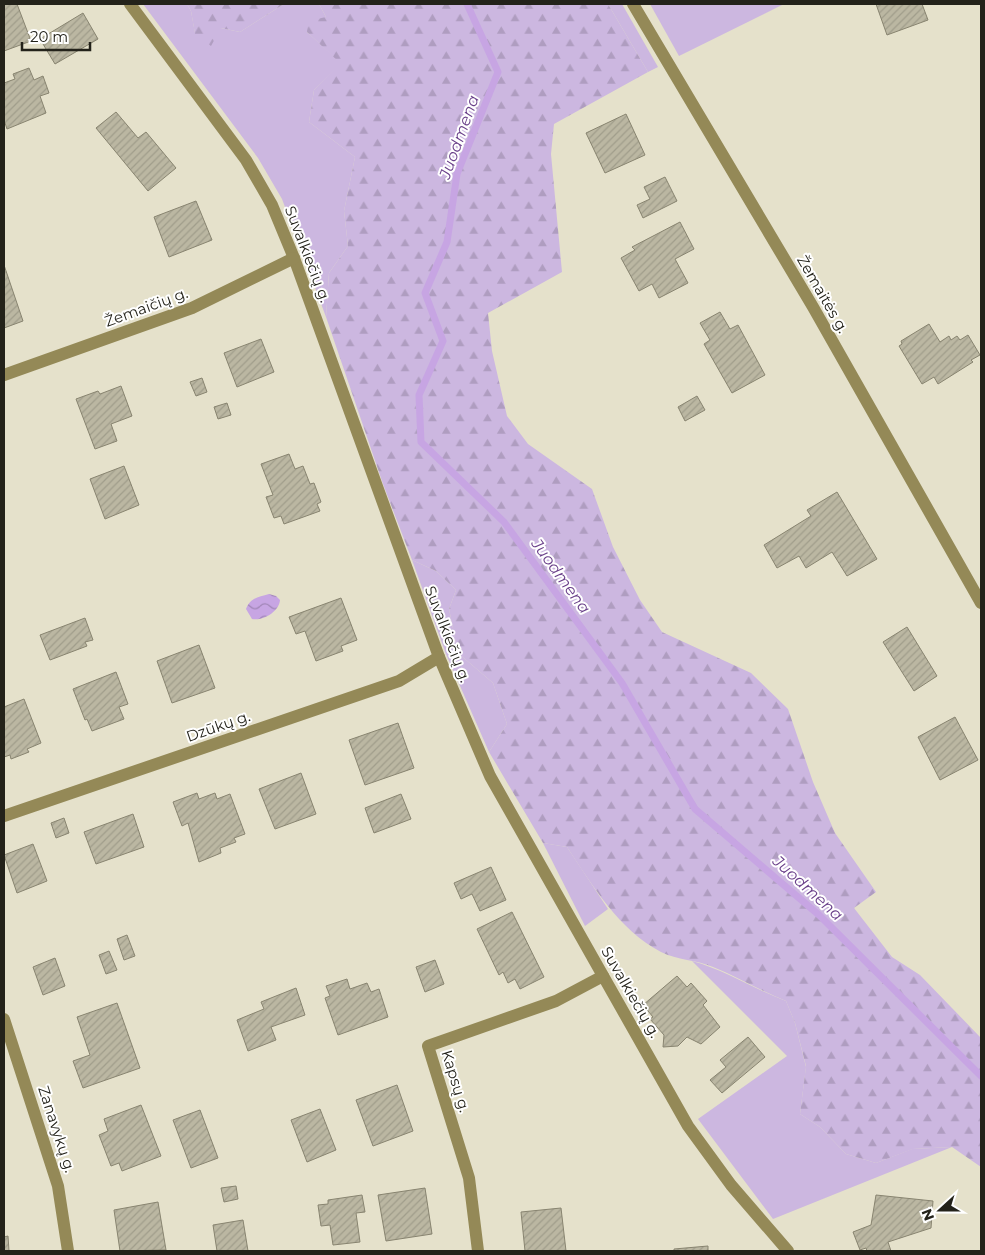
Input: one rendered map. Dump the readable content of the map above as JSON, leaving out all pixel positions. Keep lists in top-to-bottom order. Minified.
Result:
{"streets":{"street":["Suvalkiečių g.","Žemaitės g.","Žemaičių g.","Dzūkų g.","Kapsų g.","Zanavykų g."]},"crossings":[["Suvalkiečių g.","Žemaičių g."],["Suvalkiečių g.","Dzūkų g."],["Suvalkiečių g.","Kapsų g."]],"water":["Juodmena"],"scale_bar":"20 m","north":"left"}
